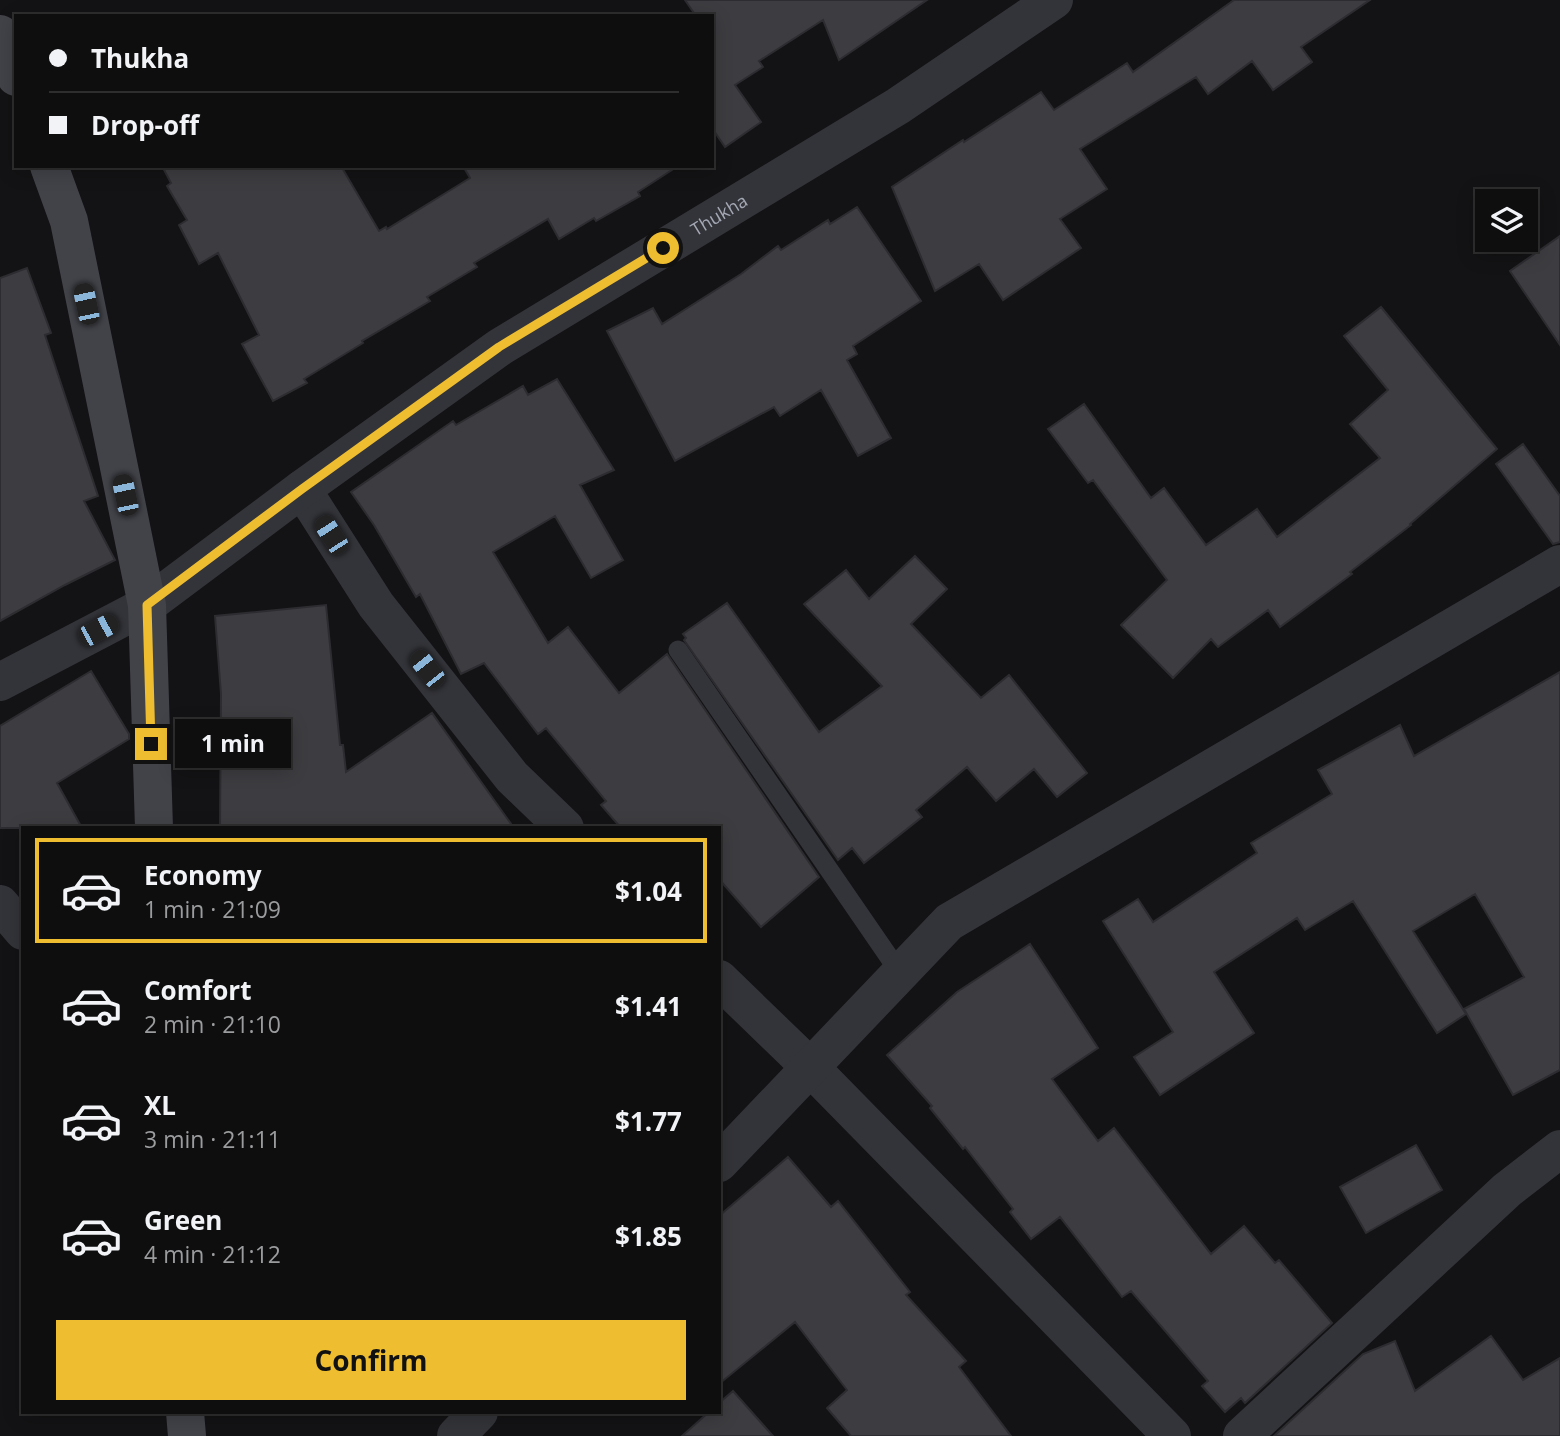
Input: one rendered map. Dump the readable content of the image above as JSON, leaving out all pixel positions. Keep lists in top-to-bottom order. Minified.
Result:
{"streets":{"street":["Thukha"]},"page":{"banner":["Thukha","Drop-off"],"bubble":"1 min","list":[{"name":"Economy","note":"1 min · 21:09","value":"$1.04"},{"name":"Comfort","note":"2 min · 21:10","value":"$1.41"},{"name":"XL","note":"3 min · 21:11","value":"$1.77"},{"name":"Green","note":"4 min · 21:12","value":"$1.85"}],"buttons":"Confirm"}}
